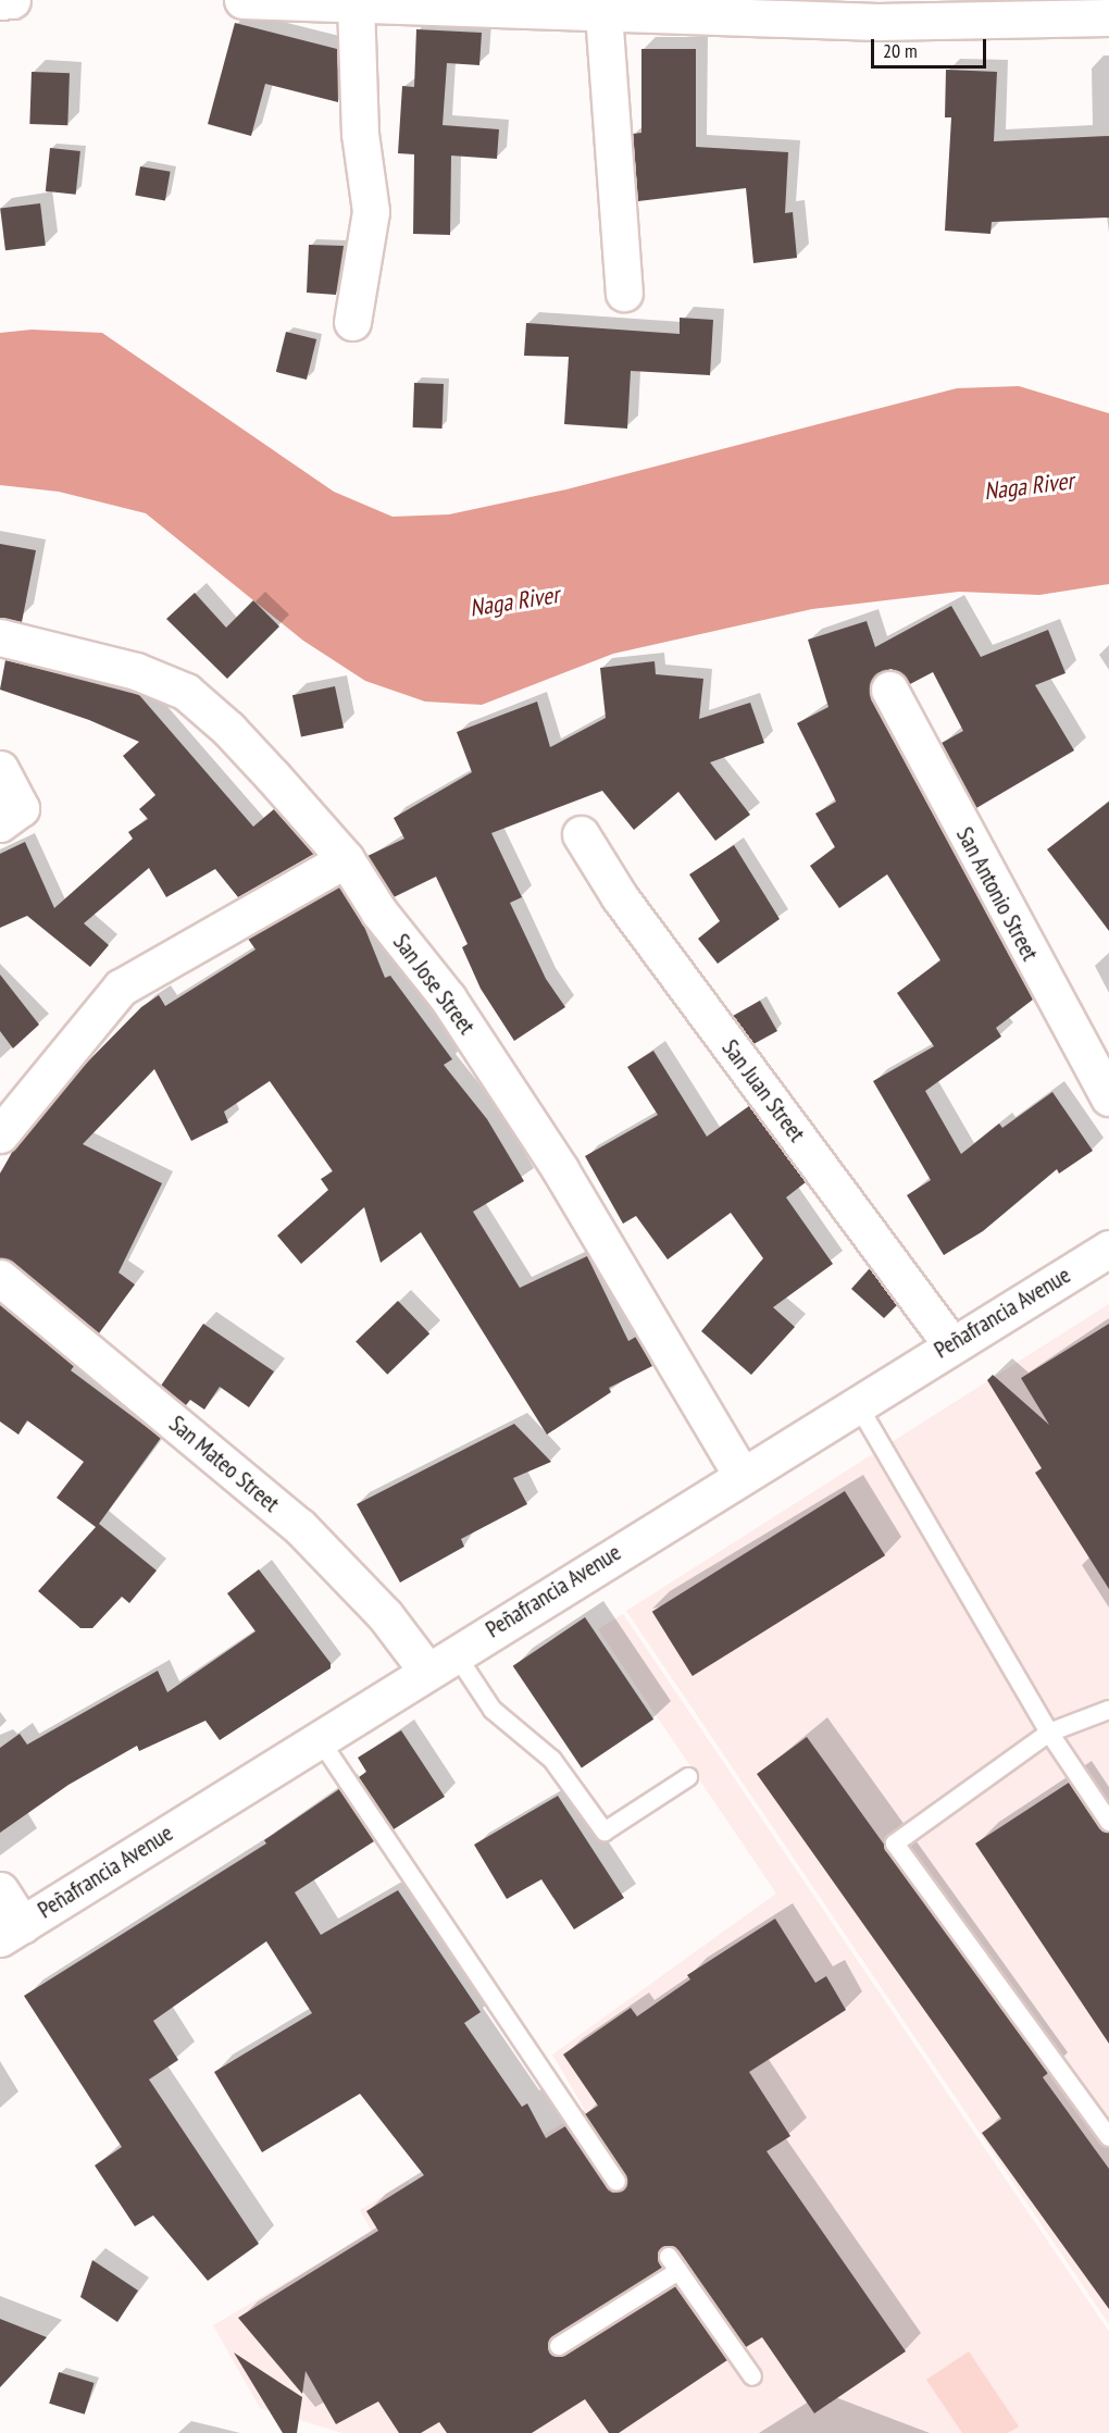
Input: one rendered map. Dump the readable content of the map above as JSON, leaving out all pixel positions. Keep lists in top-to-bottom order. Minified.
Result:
{"streets":{"street":["San Antonio Street","San Jose Street","San Juan Street","Peñafrancia Avenue","San Mateo Street"]},"crossings":[["San Jose Street","Peñafrancia Avenue"],["San Juan Street","Peñafrancia Avenue"],["Peñafrancia Avenue","San Mateo Street"]],"water":["Naga River"],"scale_bar":"20 m"}
